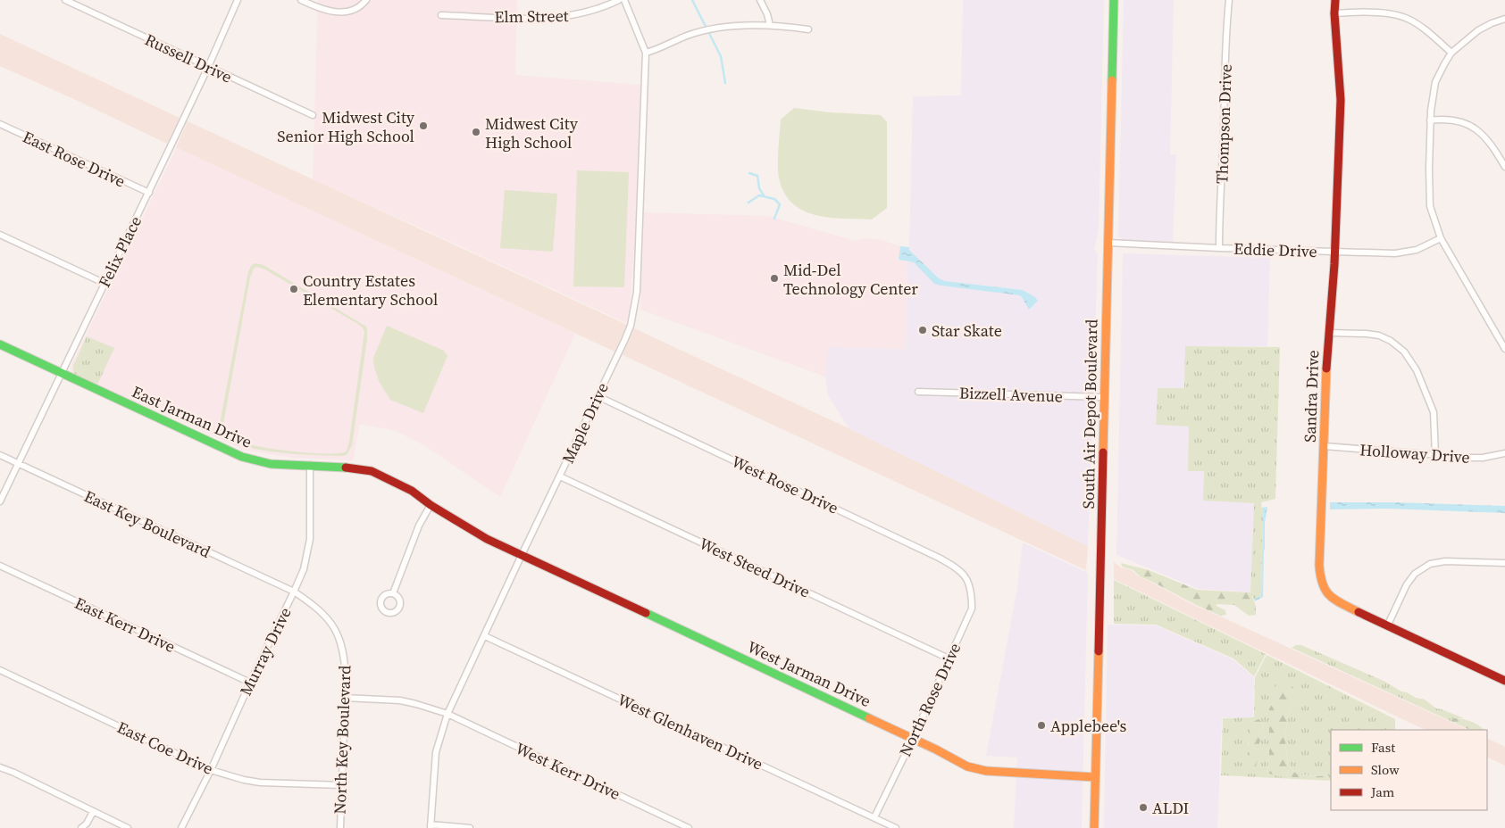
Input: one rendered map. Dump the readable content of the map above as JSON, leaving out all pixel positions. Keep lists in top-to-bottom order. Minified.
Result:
{"streets":{"street":["Elm Street","Russell Drive","Thompson Drive","East Rose Drive","Eddie Drive","Felix Place","Bizzell Avenue","Sandra Drive","South Air Depot Boulevard","East Jarman Drive","Maple Drive","Holloway Drive","West Rose Drive","East Key Boulevard","West Steed Drive","East Kerr Drive","Murray Drive","West Jarman Drive","North Rose Drive","West Glenhaven Drive","North Key Boulevard","East Coe Drive","West Kerr Drive"]},"crossings":[["Russell Drive","Felix Place"],["Thompson Drive","Eddie Drive"],["East Rose Drive","Felix Place"],["Eddie Drive","Sandra Drive"],["Eddie Drive","South Air Depot Boulevard"],["Felix Place","East Jarman Drive"],["Felix Place","East Key Boulevard"],["Bizzell Avenue","South Air Depot Boulevard"],["Sandra Drive","Holloway Drive"],["South Air Depot Boulevard","West Jarman Drive"],["East Jarman Drive","Maple Drive"],["East Jarman Drive","Murray Drive"],["East Jarman Drive","West Jarman Drive"],["Maple Drive","West Rose Drive"],["Maple Drive","West Steed Drive"],["Maple Drive","West Jarman Drive"],["Maple Drive","West Glenhaven Drive"],["Maple Drive","West Kerr Drive"],["West Rose Drive","North Rose Drive"],["East Key Boulevard","Murray Drive"],["East Key Boulevard","North Key Boulevard"],["West Steed Drive","North Rose Drive"],["East Kerr Drive","Murray Drive"],["Murray Drive","North Key Boulevard"],["Murray Drive","East Coe Drive"],["West Jarman Drive","North Rose Drive"],["North Rose Drive","West Glenhaven Drive"],["North Key Boulevard","East Coe Drive"]],"places":["Midwest City Senior High School","Midwest City High School","Mid-Del Technology Center","Country Estates Elementary School","Star Skate","Applebee's","ALDI"],"legend":["Fast","Slow","Jam"]}
